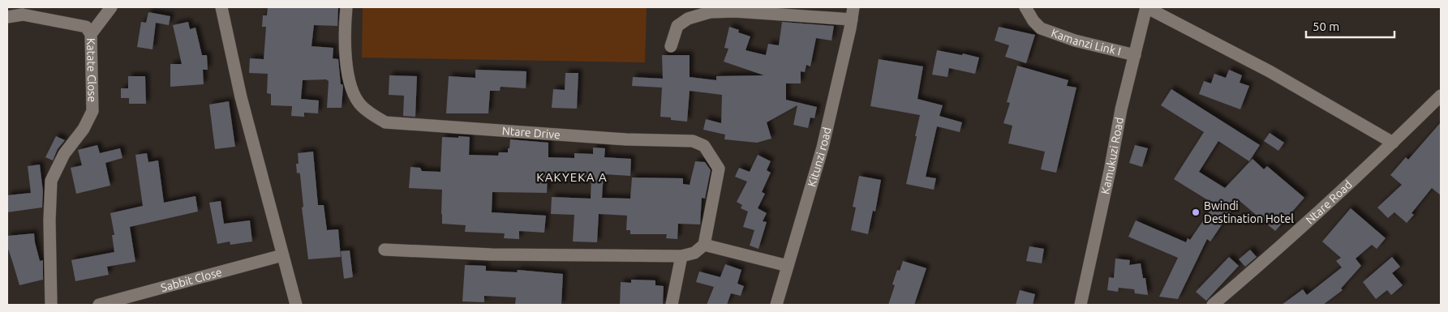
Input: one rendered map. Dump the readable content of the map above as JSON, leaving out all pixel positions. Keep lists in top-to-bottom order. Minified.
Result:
{"streets":{"street":["Kamanzi Link I","Katate Close","Ntare Drive","Kamukuzi Road","Kitunzi road","Ntare Road","Sabbit Close"]},"crossings":[["Kamanzi Link I","Kamukuzi Road"]],"districts":["KAKYEKA A"],"places":["Bwindi Destination Hotel"],"scale_bar":"50 m"}
